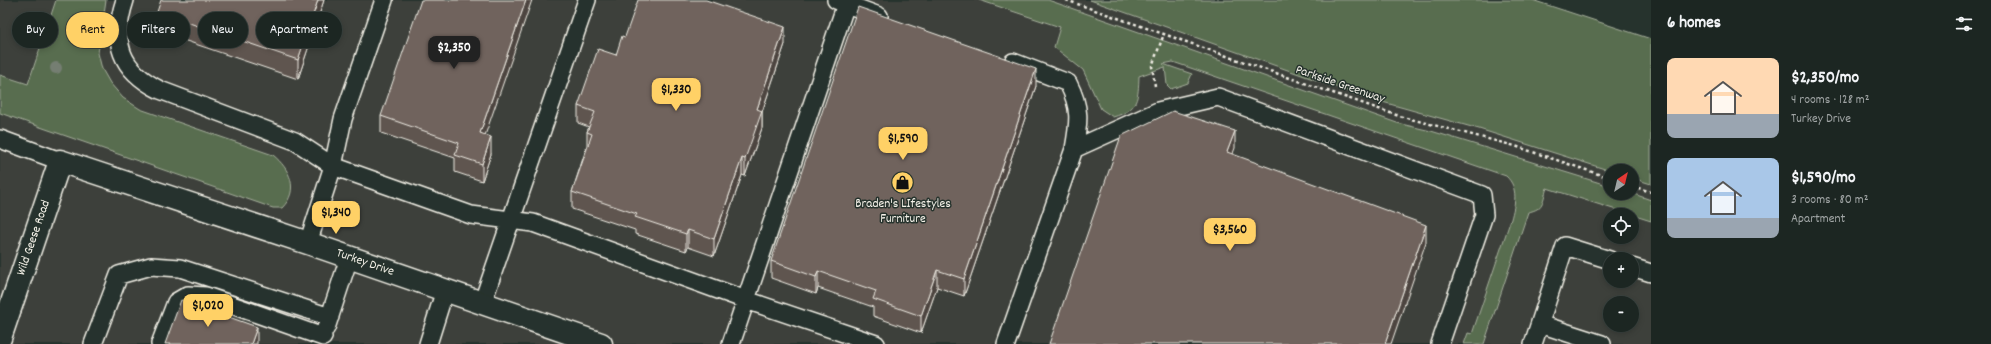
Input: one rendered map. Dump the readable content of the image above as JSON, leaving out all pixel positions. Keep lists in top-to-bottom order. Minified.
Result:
{"streets":{"street":["Wild Geese Road","Turkey Drive"],"path":["Parkside Greenway"]},"crossings":[["Wild Geese Road","Turkey Drive"]],"places":{"shop":["Braden's LIfestyles Furniture"]},"north":"top right","page":{"heading":"6 homes","chip":["Buy","Rent","Filters","New","Apartment"],"price":["$2,350","$1,330","$1,590","$1,340","$3,560","$1,020"],"list":[{"name":"$2,350/mo","note":"4 rooms · 128 m² · Turkey Drive"},{"name":"$1,590/mo","note":"3 rooms · 80 m² · Apartment"}],"map_buttons":["+","−"]}}
